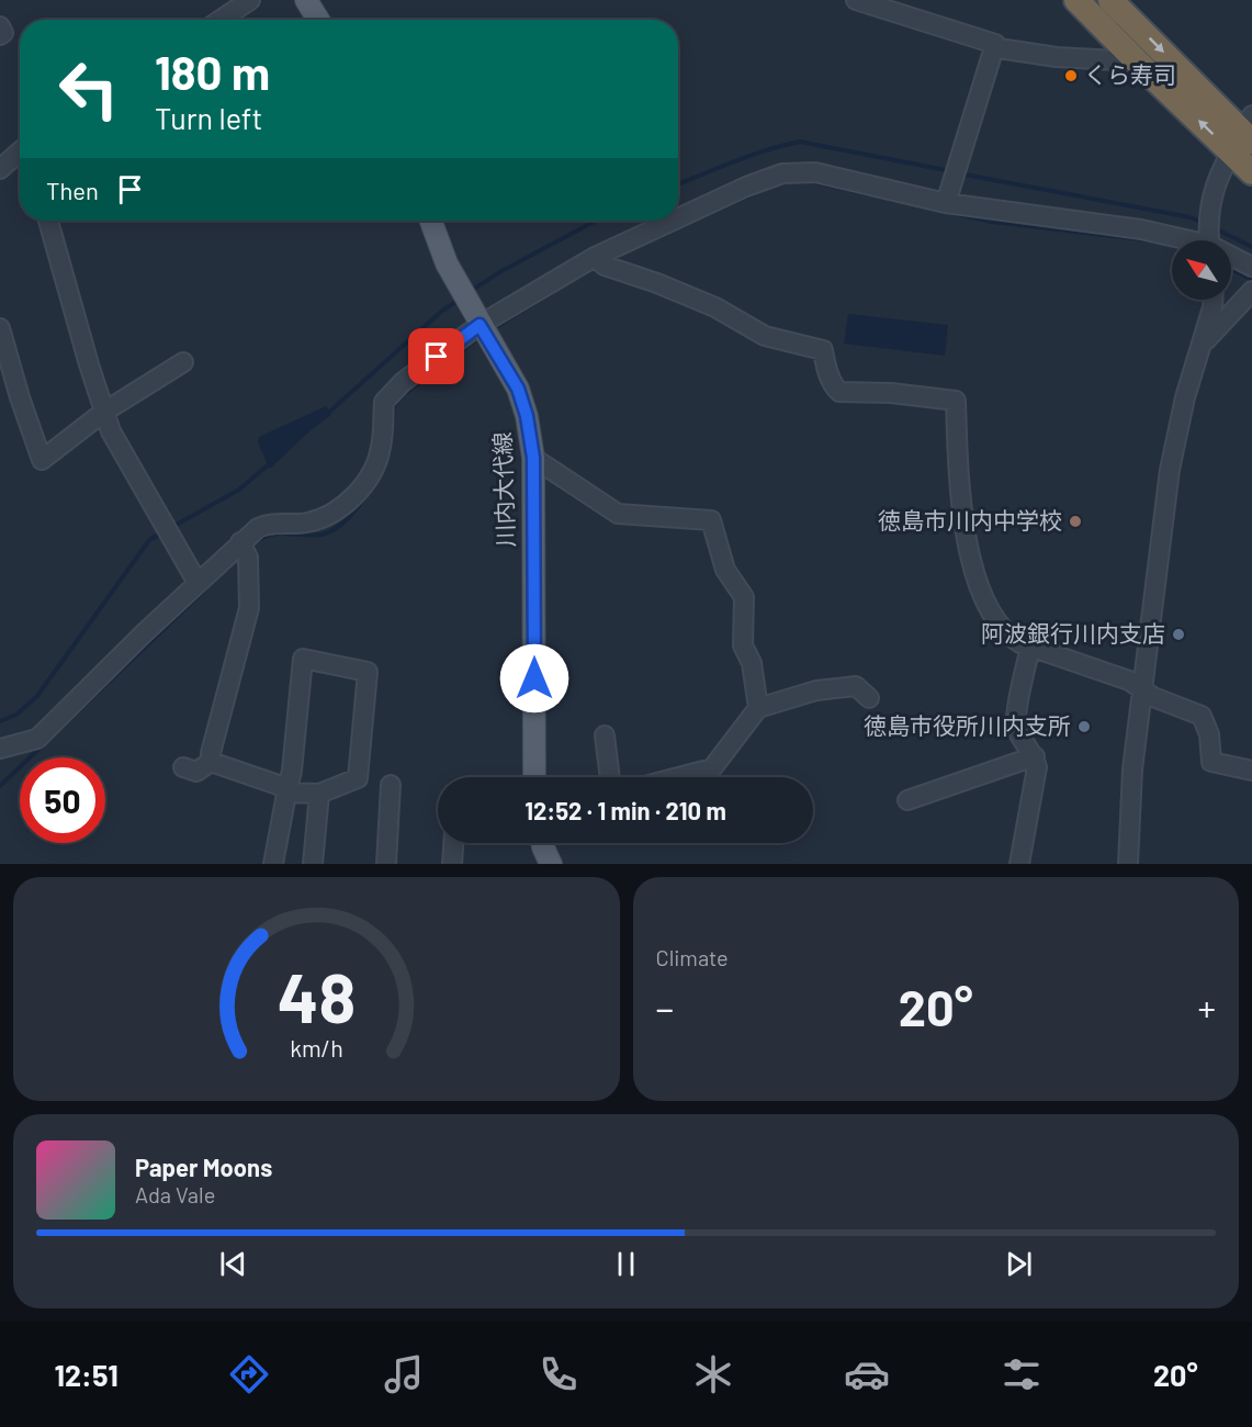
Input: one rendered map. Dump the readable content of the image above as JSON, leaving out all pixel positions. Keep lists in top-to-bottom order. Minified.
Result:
{"streets":{"main road":["川内大代線"]},"places":["くら寿司","徳島市川内中学校","阿波銀行川内支店","徳島市役所川内支所"],"north":"top left","page":{"turn":["180 m","Turn left"],"then":"Then","limit":"50","trip":"12:52 · 1 min · 210 m","tile":"Climate","heat":["−","20°","+"],"song":["Paper Moons","Ada Vale"],"tabs":["12:51","20°"],"gauge":["48","km/h"]}}
